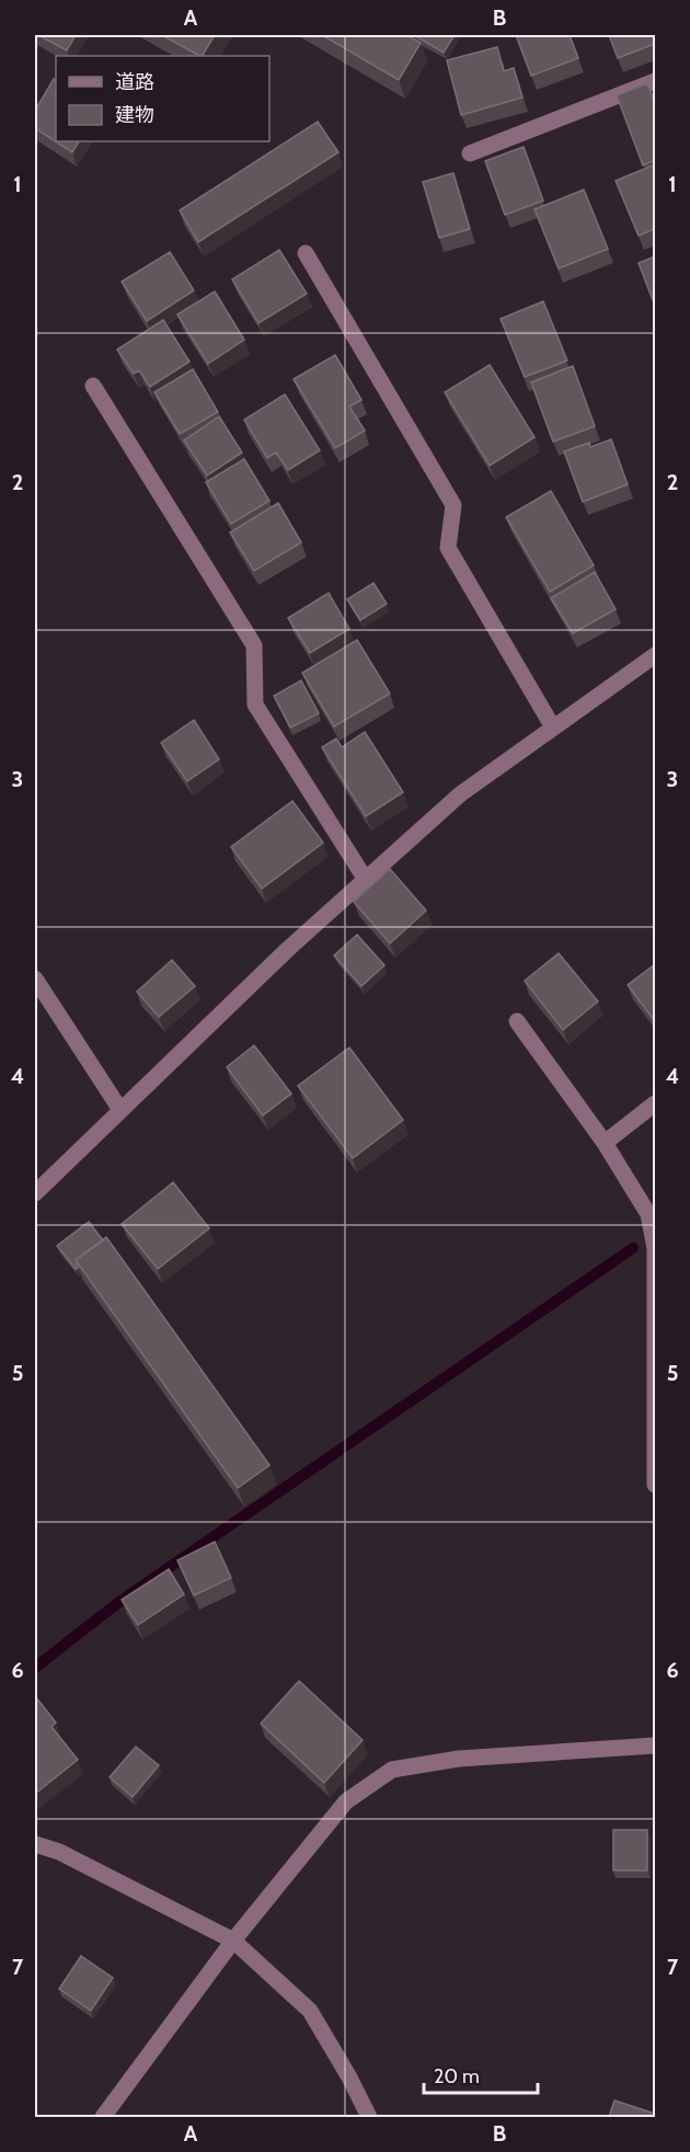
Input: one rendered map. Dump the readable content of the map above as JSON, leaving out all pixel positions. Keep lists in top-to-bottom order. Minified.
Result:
{"legend":["道路","建物"],"scale_bar":"20 m","grid":{"columns":["A","B"],"rows":["1","2","3","4","5","6","7"]}}
